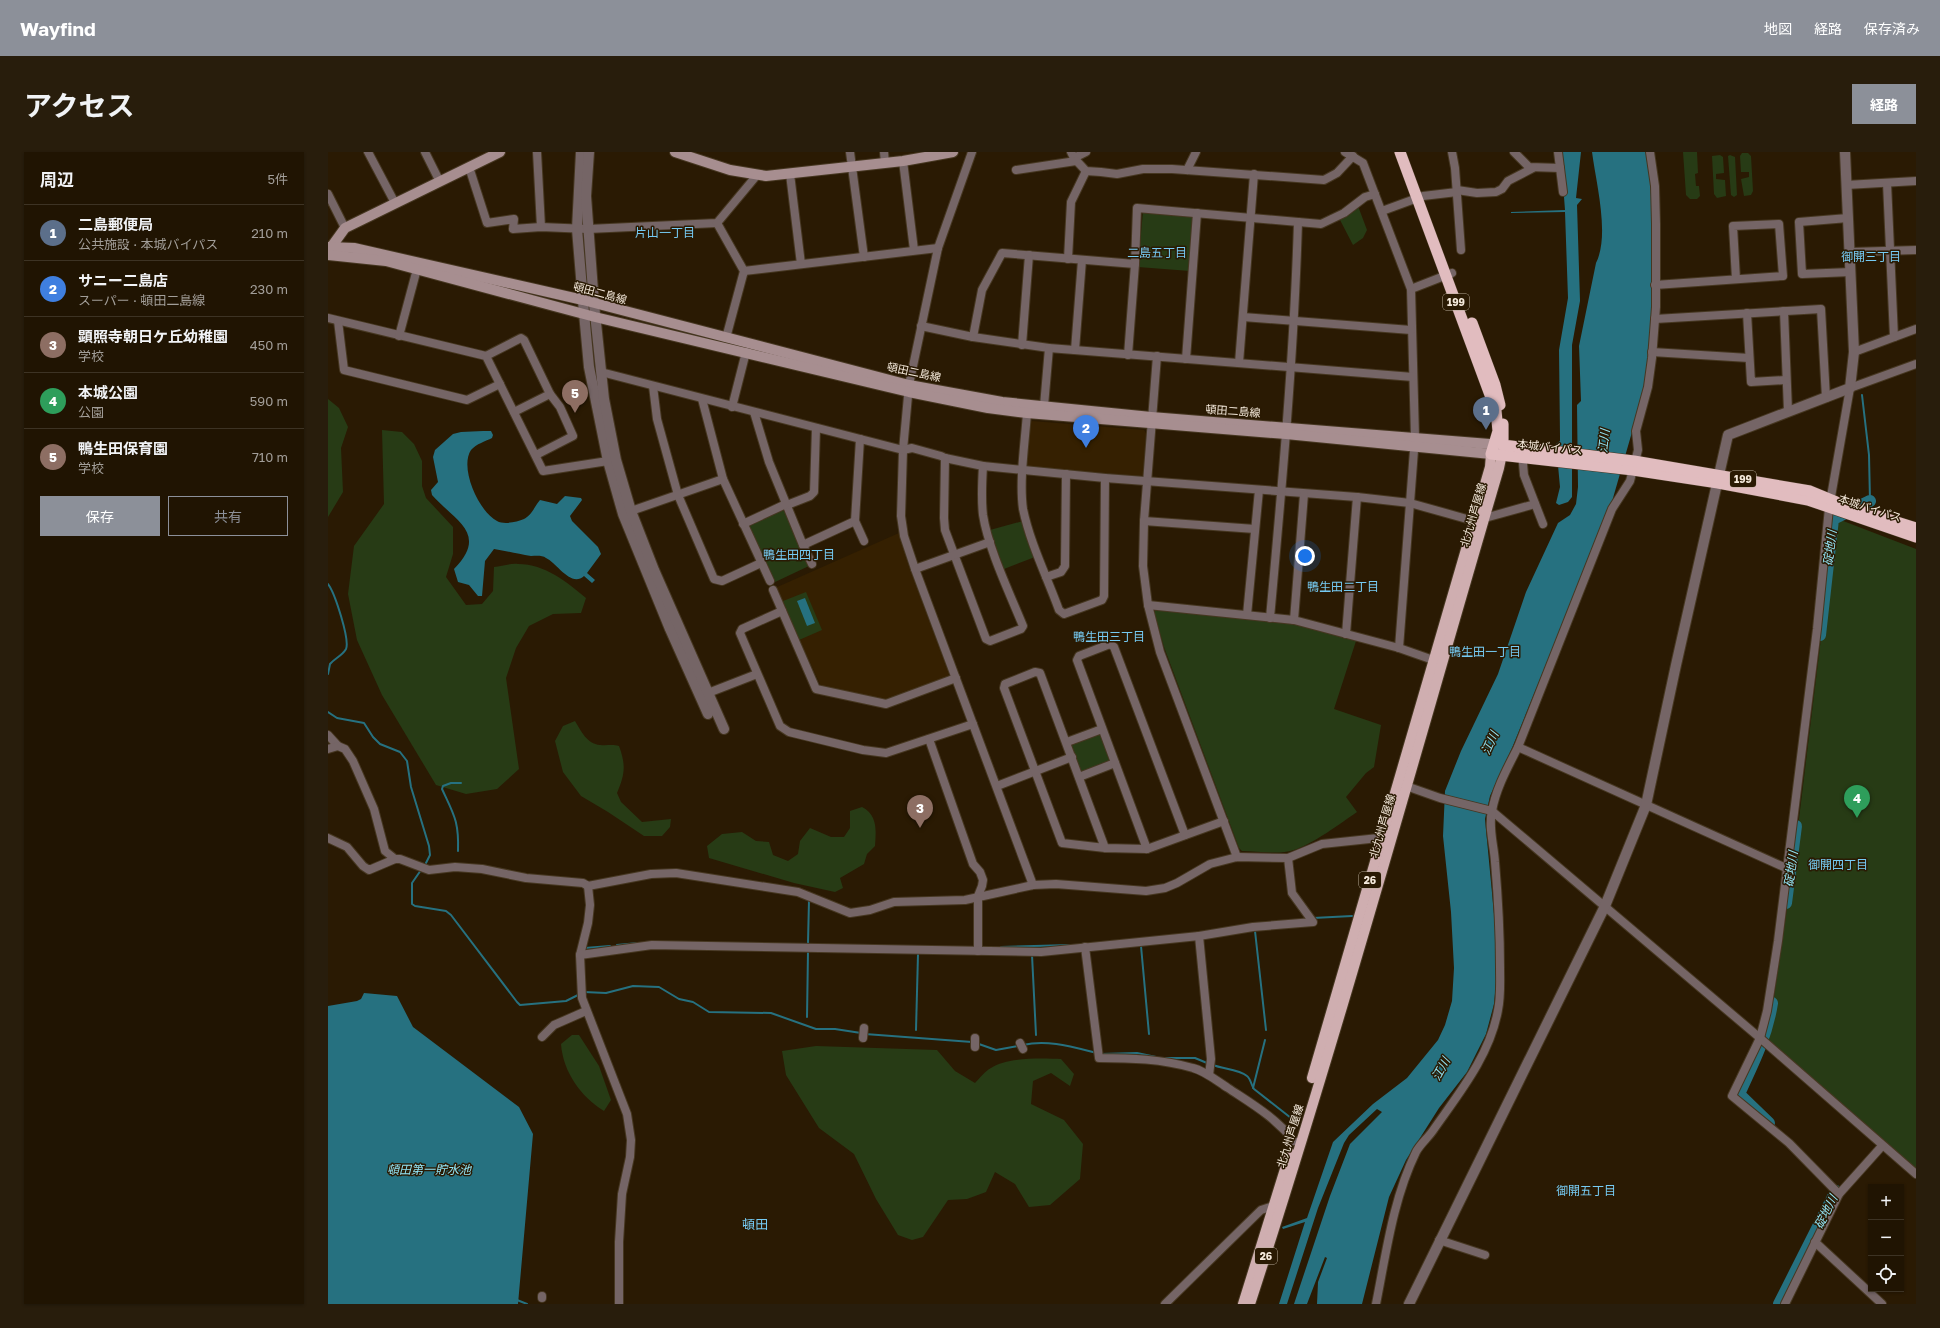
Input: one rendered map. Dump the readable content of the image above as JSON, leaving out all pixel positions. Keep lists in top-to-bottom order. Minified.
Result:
{"streets":{"highway":["199","本城バイパス"],"main road":["頓田二島線","北九州芦屋線","26"]},"crossings":[["頓田二島線","本城バイパス"],["頓田二島線","北九州芦屋線"],["本城バイパス","北九州芦屋線"]],"districts":["片山一丁目","二島五丁目","御開三丁目","鴨生田四丁目","鴨生田二丁目","鴨生田三丁目","鴨生田一丁目","御開四丁目","御開五丁目","頓田"],"water":["江川","碇地川","頓田第一貯水池"],"page":{"header":"Wayfind","nav":["地図","経路","保存済み"],"title":"アクセス","buttons":["経路",["保存","共有"]],"heading":["周辺","5件"],"list":[{"mark":"1","name":"二島郵便局","note":"公共施設 · 本城バイパス","value":"210 m"},{"mark":"2","name":"サニー二島店","note":"スーパー · 頓田二島線","value":"230 m"},{"mark":"3","name":"顕照寺朝日ケ丘幼稚園","note":"学校","value":"450 m"},{"mark":"4","name":"本城公園","note":"公園","value":"590 m"},{"mark":"5","name":"鴨生田保育園","note":"学校","value":"710 m"}],"pins":["5","1","2","4","3"],"map_buttons":["+","−"]}}
